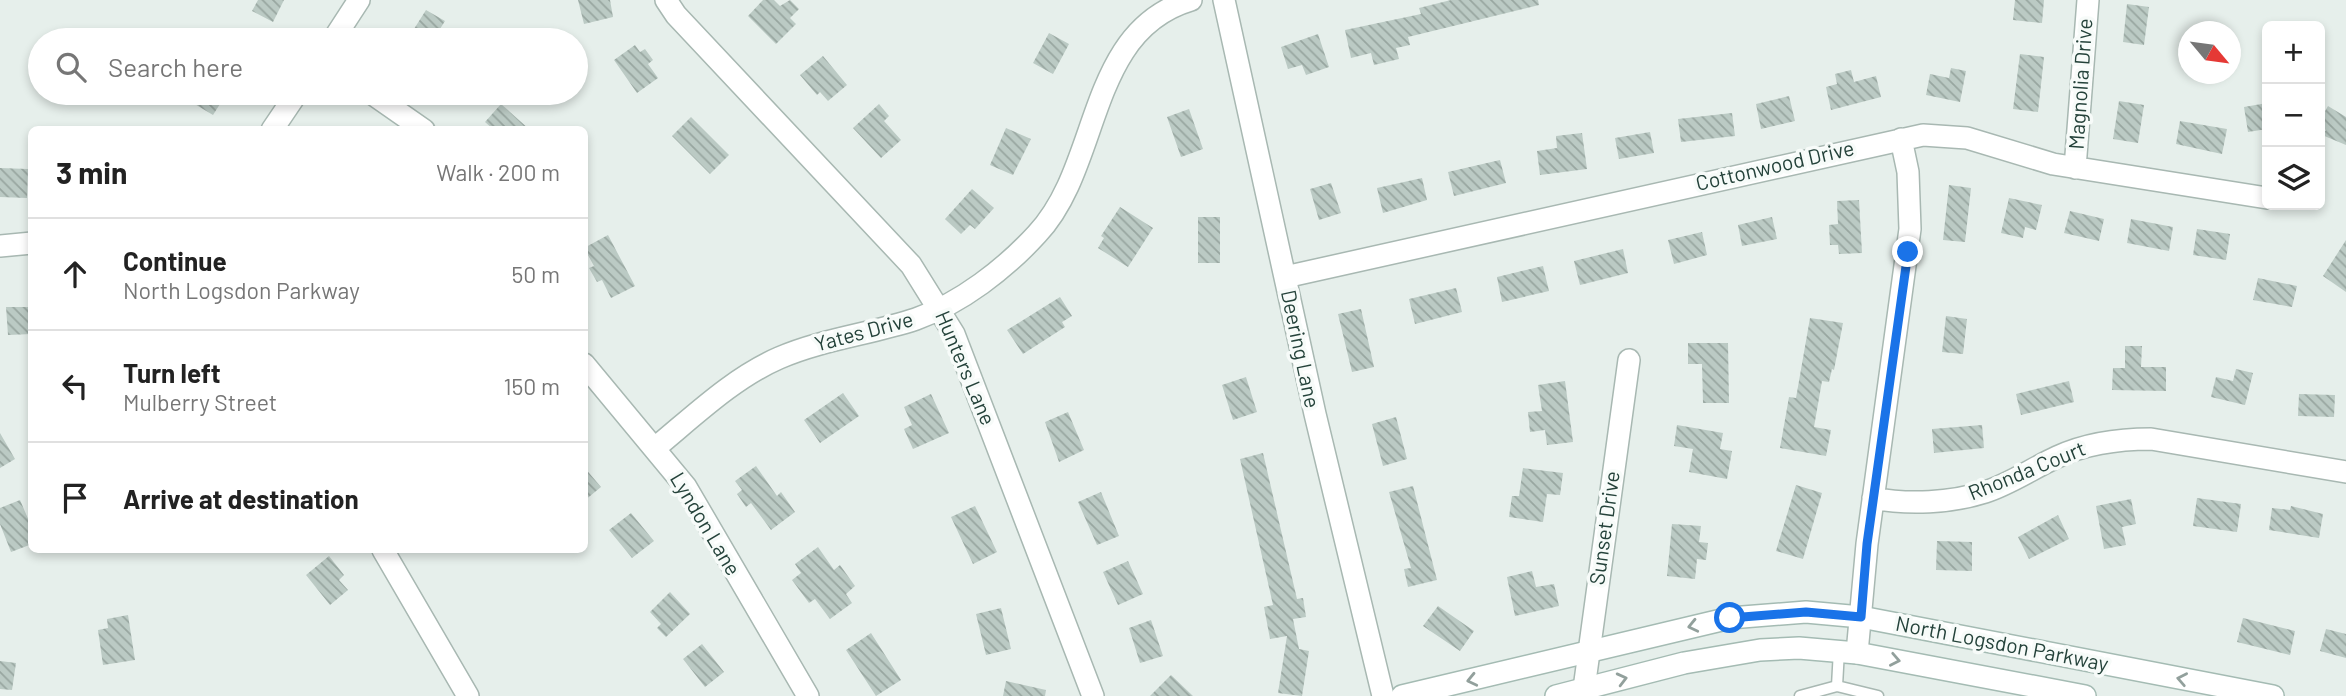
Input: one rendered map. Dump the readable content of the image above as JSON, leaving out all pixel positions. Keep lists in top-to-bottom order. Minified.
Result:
{"streets":{"street":["Magnolia Drive","Cottonwood Drive","Yates Drive","Deering Lane","Hunters Lane","Rhonda Court","Lyndon Lane","Sunset Drive","North Logsdon Parkway"]},"crossings":[["Magnolia Drive","Cottonwood Drive"],["Cottonwood Drive","Deering Lane"],["Yates Drive","Hunters Lane"],["Yates Drive","Lyndon Lane"],["Sunset Drive","North Logsdon Parkway"]],"north":"bottom right","page":{"map_buttons":["+","−"],"search":"Search here","heading":["3 min","Walk · 200 m"],"list":[["Continue","North Logsdon Parkway","50 m"],["Turn left","Mulberry Street","150 m"],"Arrive at destination"]}}
